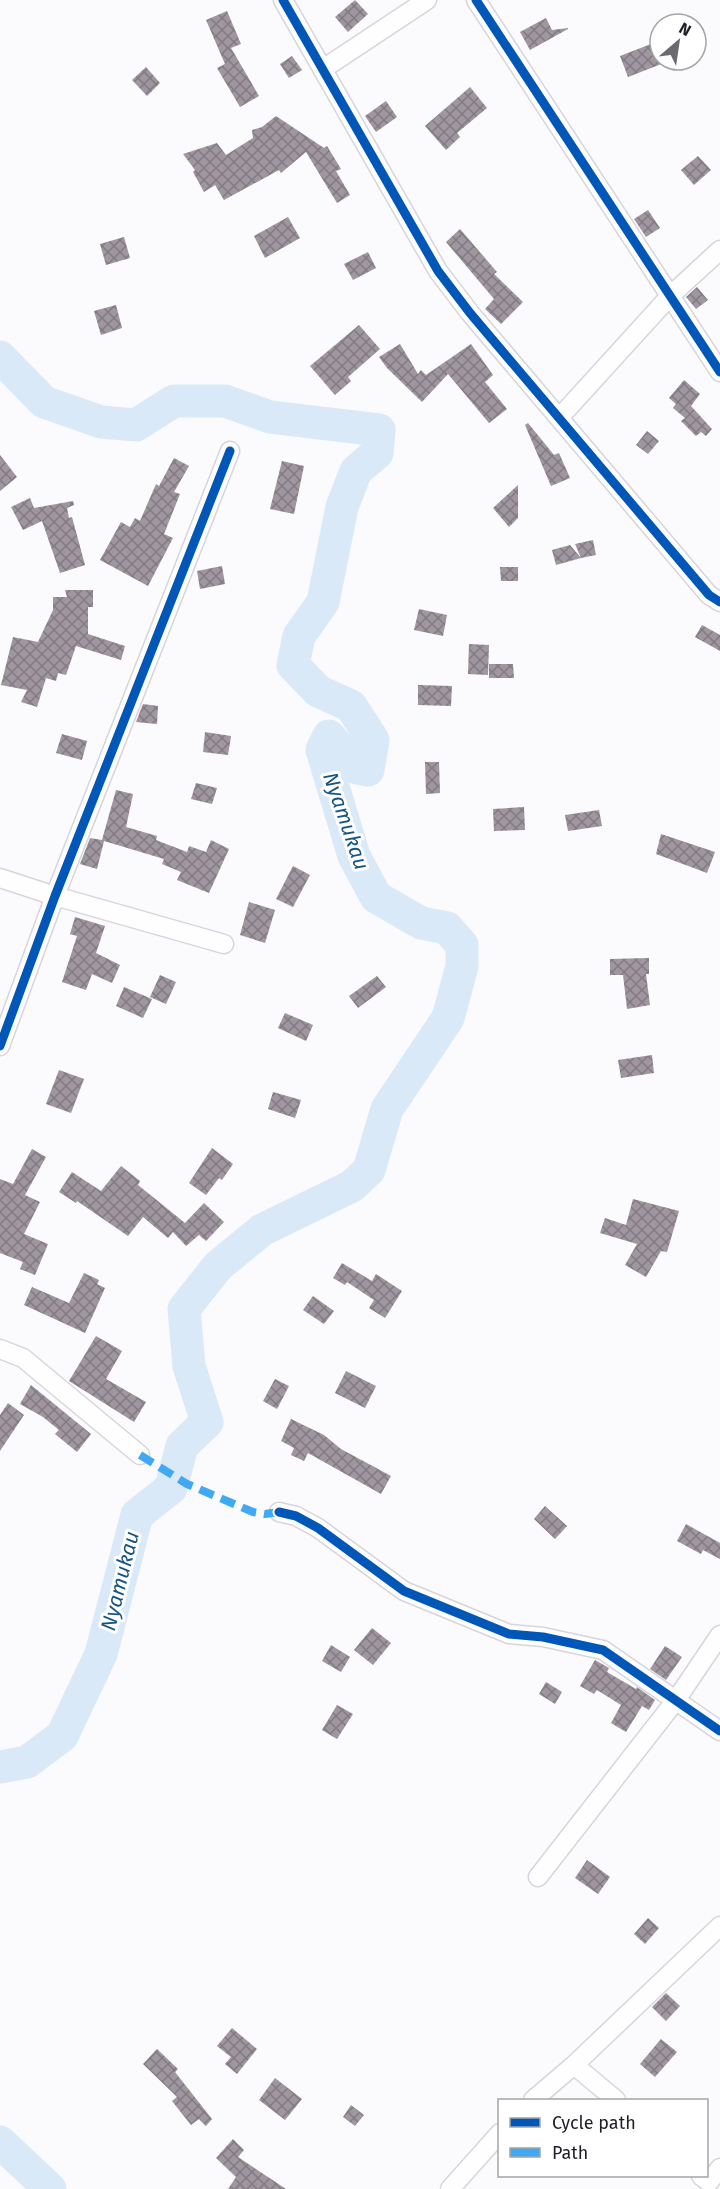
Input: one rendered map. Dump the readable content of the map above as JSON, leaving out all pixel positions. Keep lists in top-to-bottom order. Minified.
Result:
{"water":["Nyamukau"],"legend":["Cycle path","Path"],"north":"top right"}
